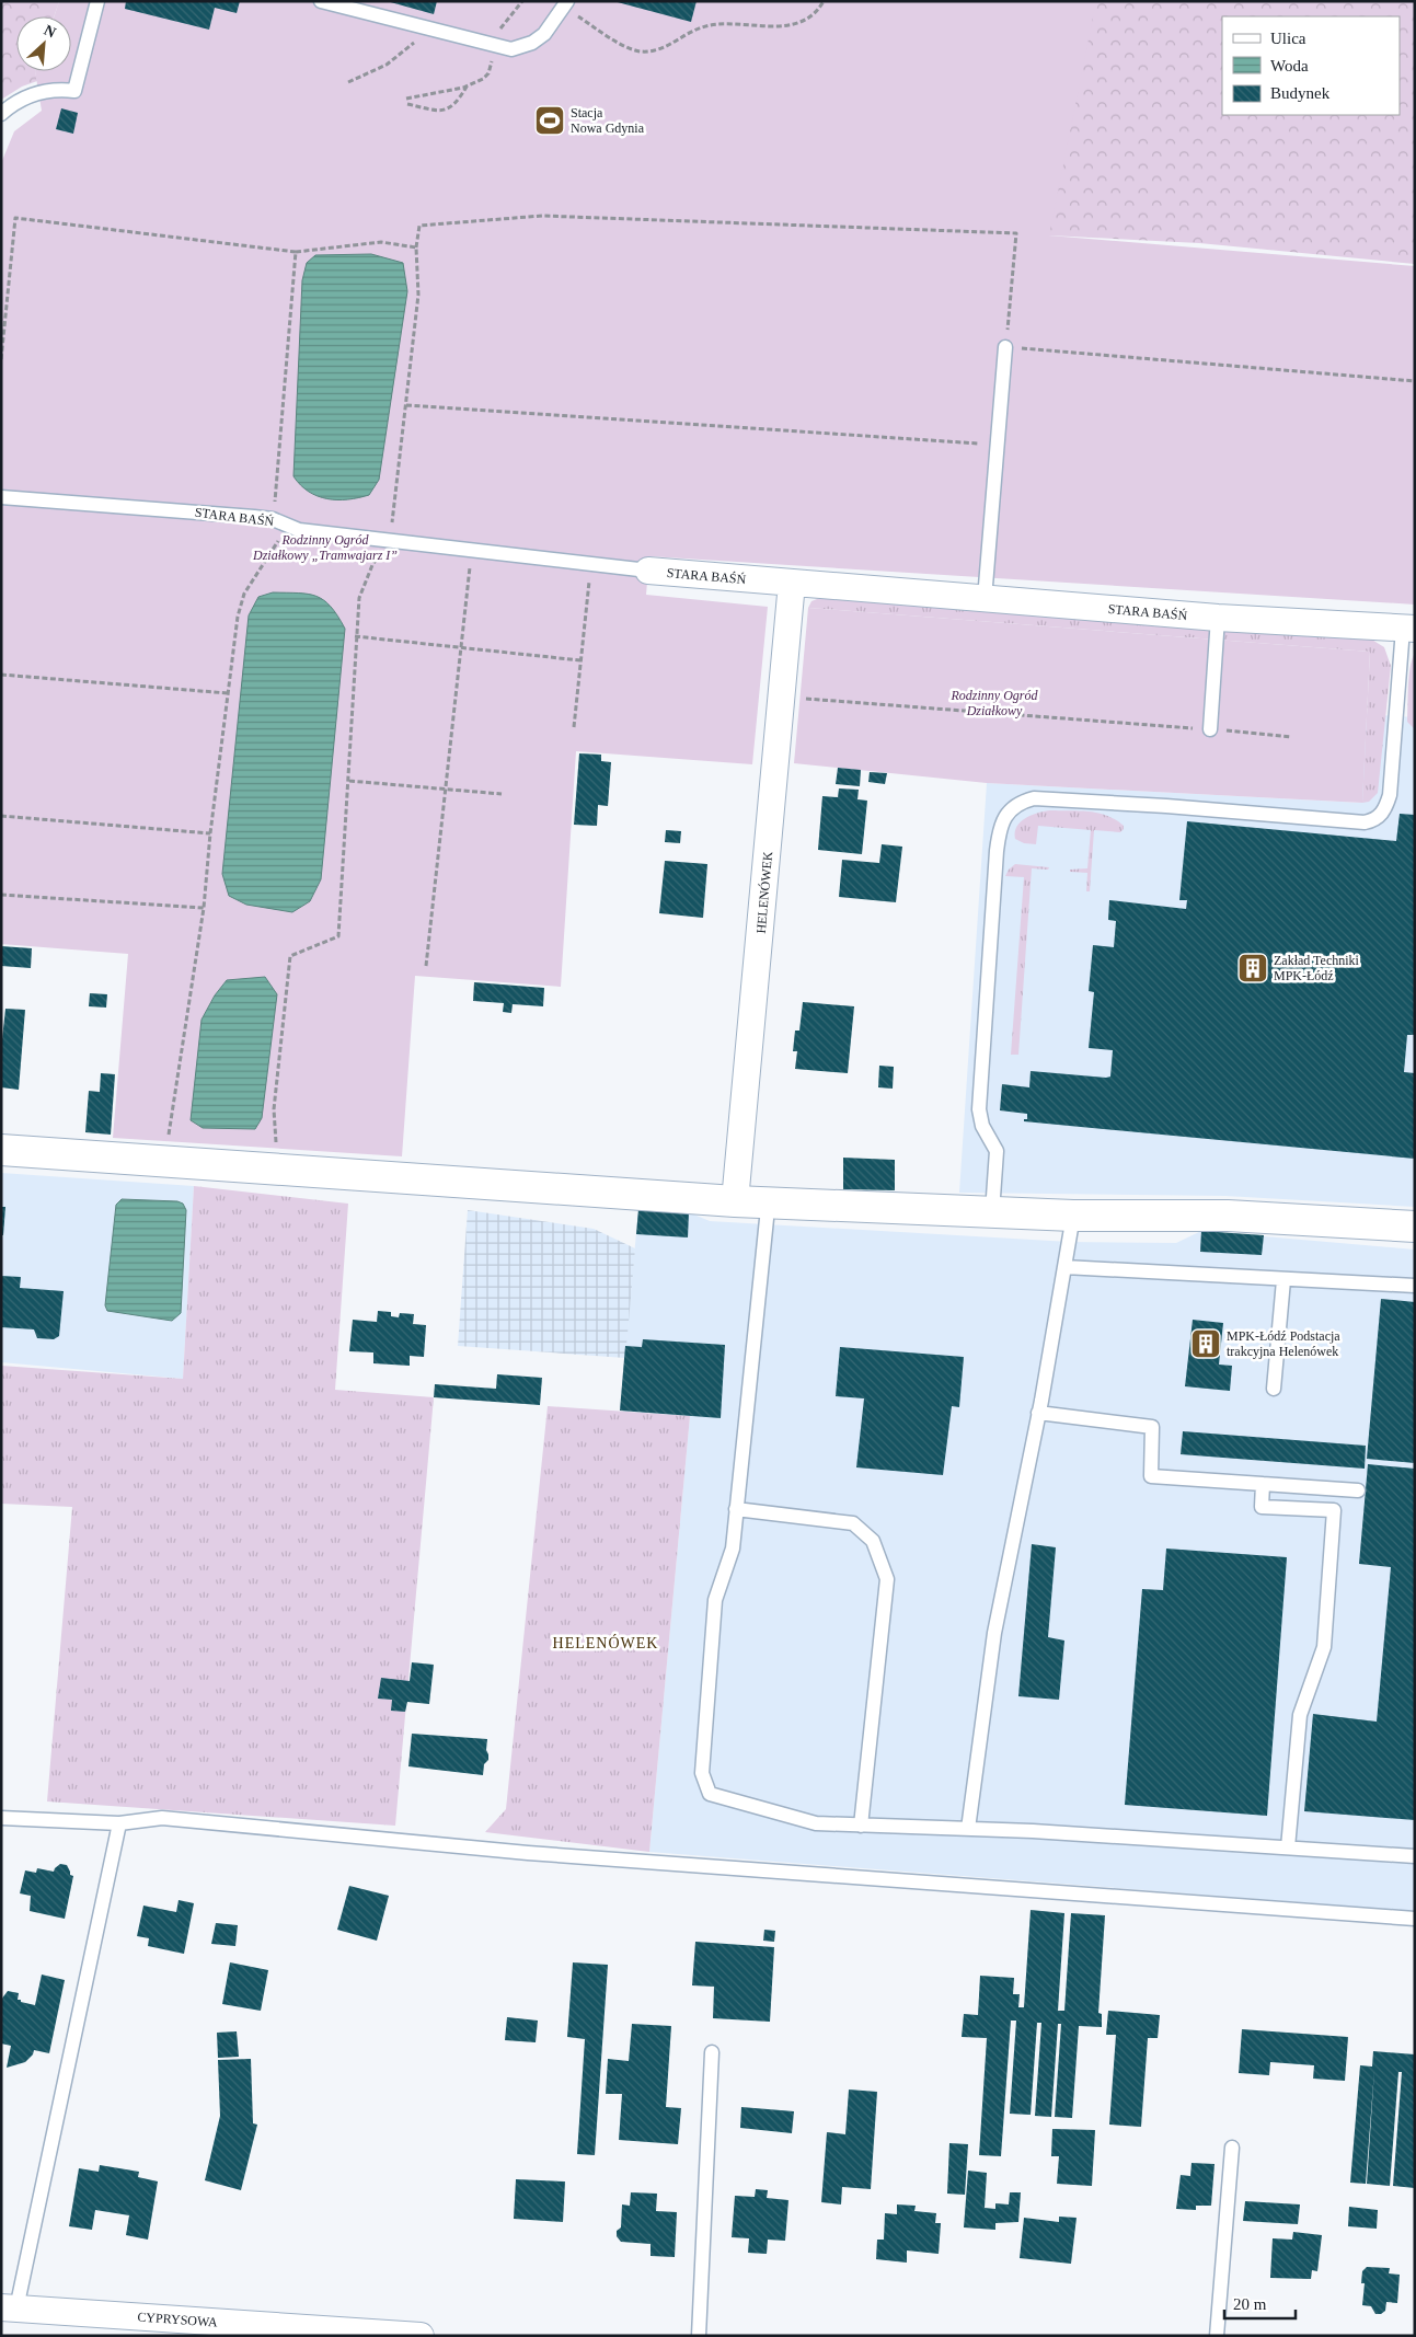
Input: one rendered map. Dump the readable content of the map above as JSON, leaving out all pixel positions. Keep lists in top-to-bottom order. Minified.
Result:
{"streets":{"street":["STARA BAŚŃ","HELENÓWEK","CYPRYSOWA"]},"crossings":[["STARA BAŚŃ","HELENÓWEK"]],"districts":["HELENÓWEK"],"parks":["Rodzinny Ogród Działkowy „Tramwajarz I”","Rodzinny Ogród Działkowy"],"places":{"sports":["Stacja Nowa Gdynia"],"building":["Zakład Techniki MPK-Łódź","MPK-Łódź Podstacja trakcyjna Helenówek"]},"legend":["Ulica","Woda","Budynek"],"scale_bar":"20 m","north":"top right"}
